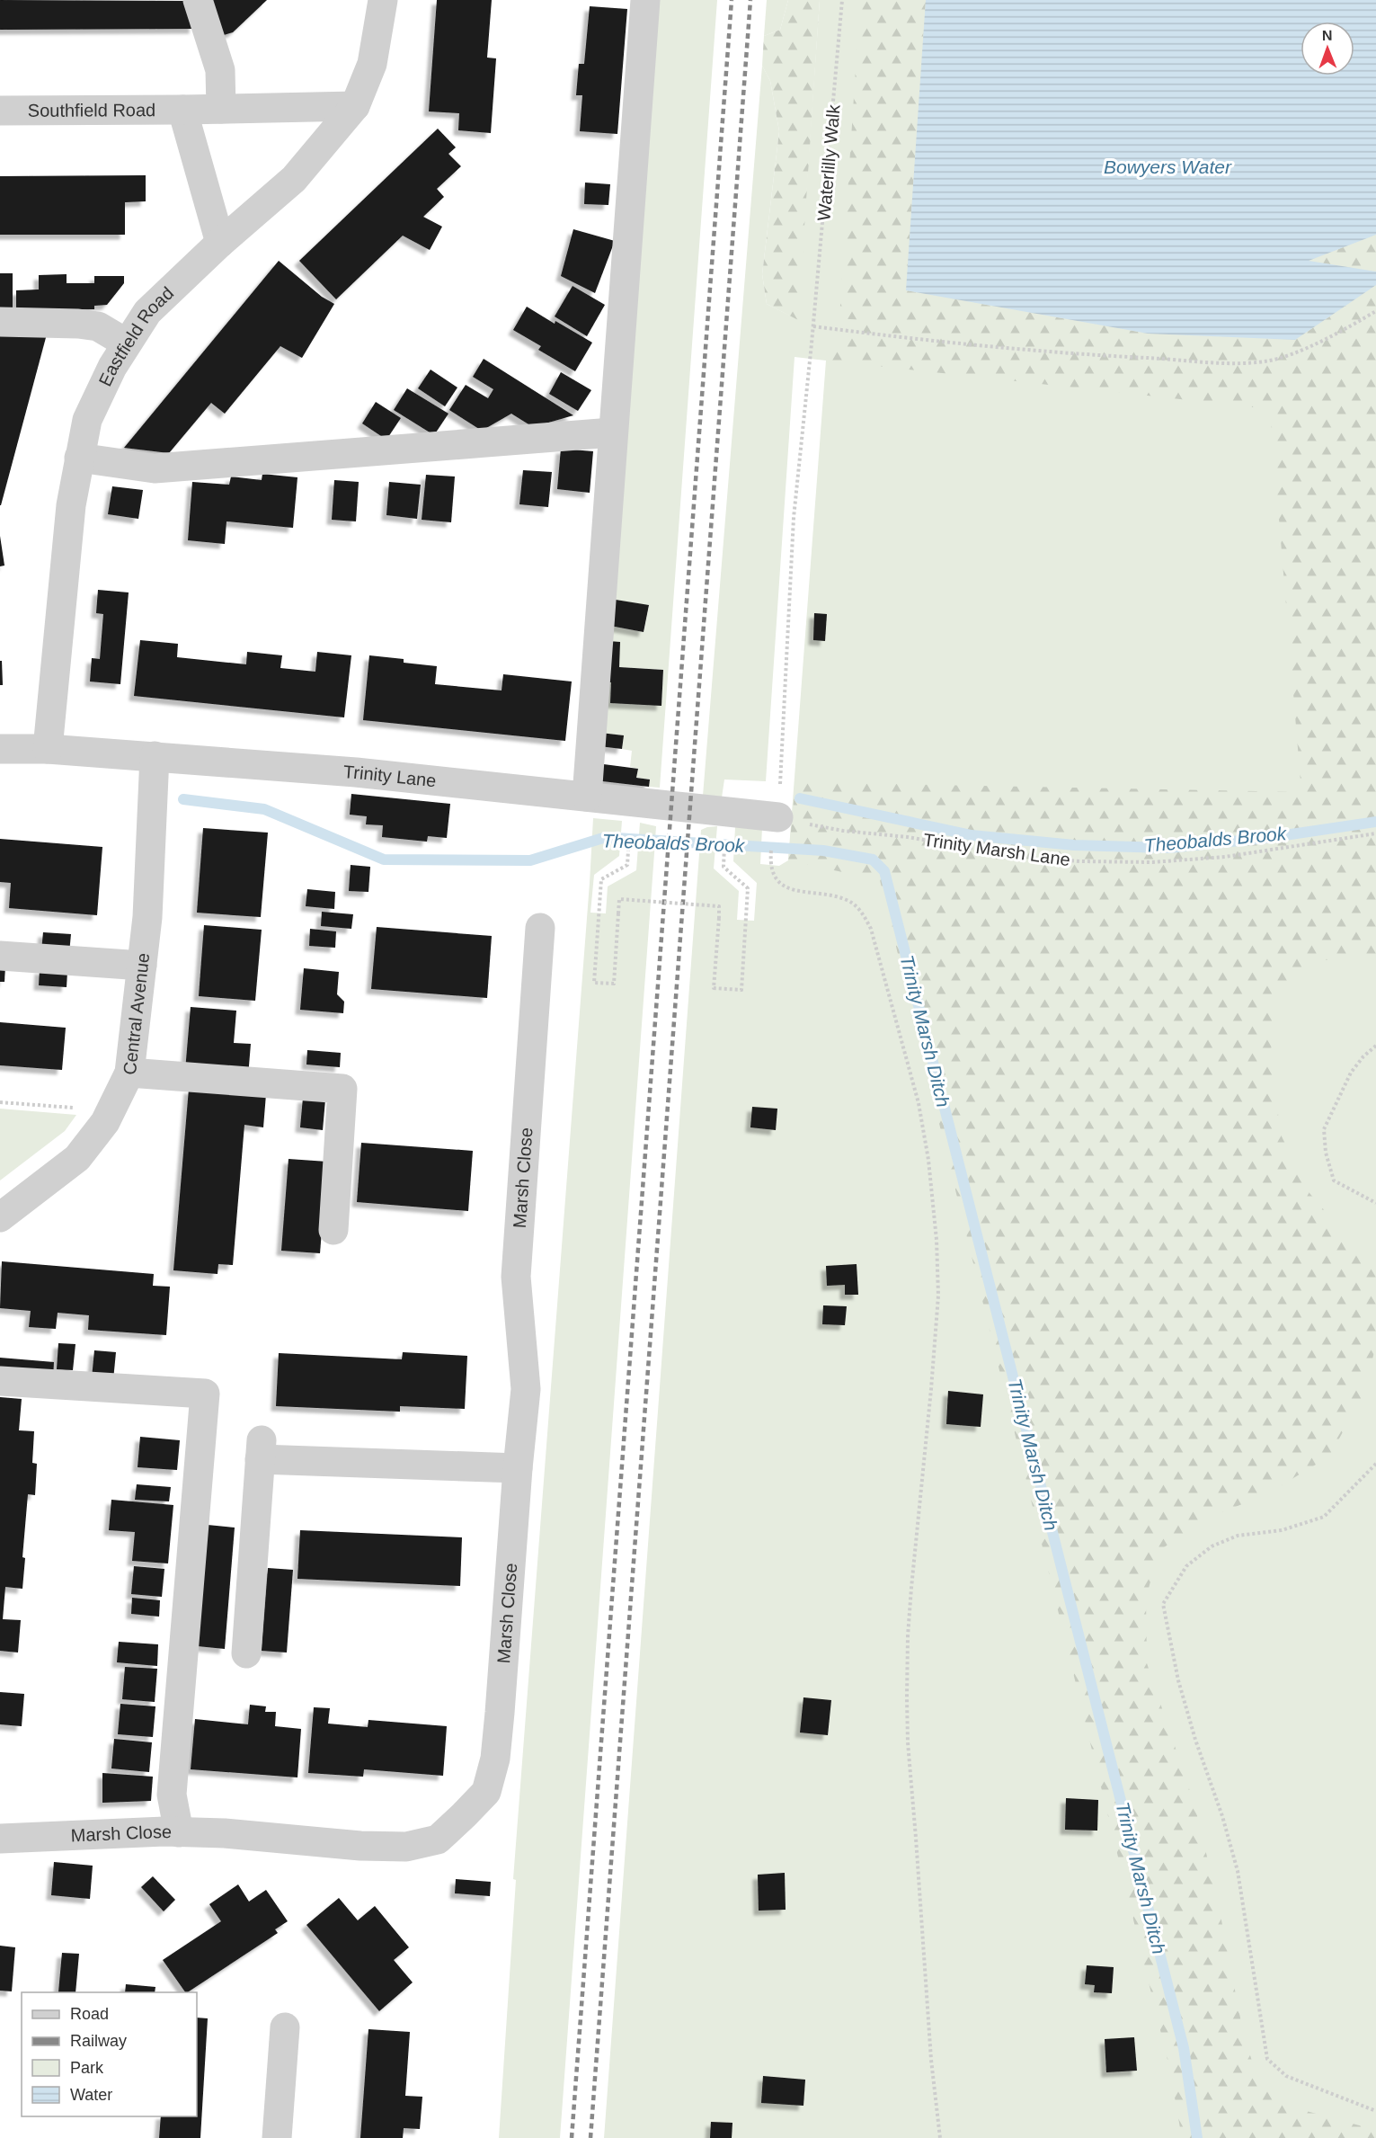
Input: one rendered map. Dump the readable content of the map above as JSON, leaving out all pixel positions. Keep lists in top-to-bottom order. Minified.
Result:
{"streets":{"street":["Southfield Road","Eastfield Road","Trinity Lane","Central Avenue","Marsh Close"],"path":["Waterlilly Walk","Trinity Marsh Lane"]},"crossings":[["Southfield Road","Eastfield Road"],["Waterlilly Walk","Trinity Lane"],["Waterlilly Walk","Trinity Marsh Lane"],["Eastfield Road","Trinity Lane"],["Trinity Lane","Trinity Marsh Lane"],["Trinity Lane","Central Avenue"]],"water":["Bowyers Water","Theobalds Brook","Trinity Marsh Ditch"],"legend":["Road","Railway","Park","Water"],"north":"top"}
